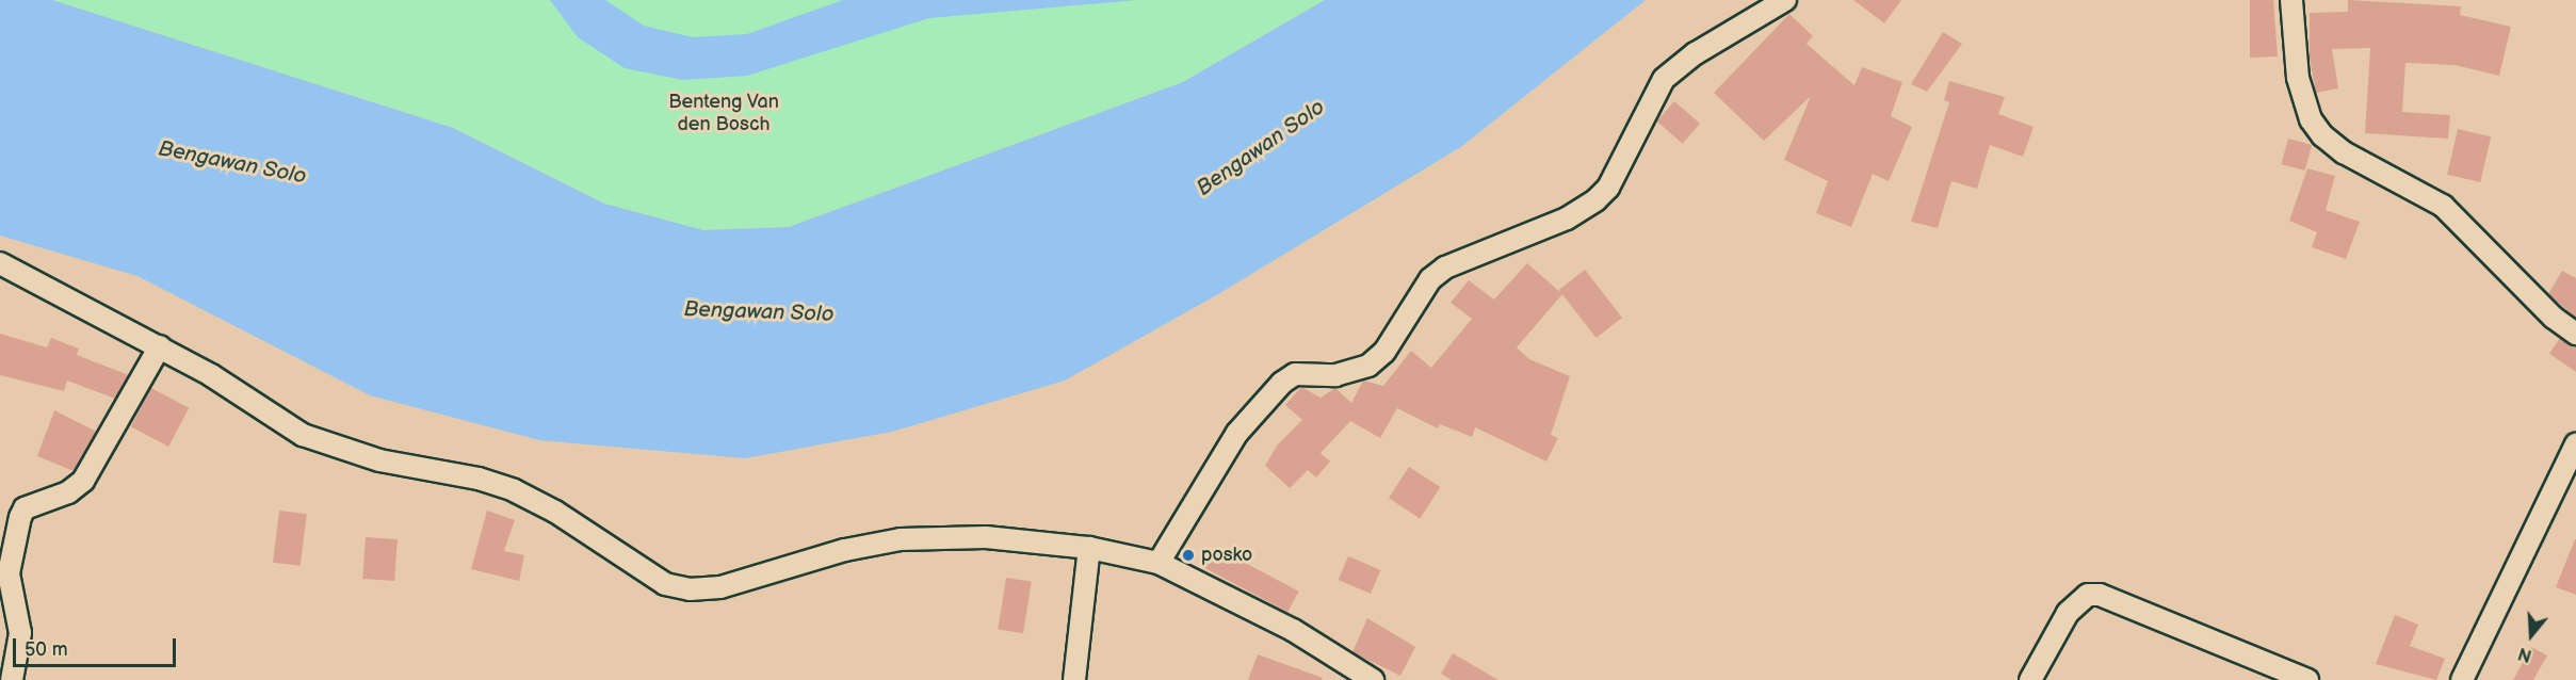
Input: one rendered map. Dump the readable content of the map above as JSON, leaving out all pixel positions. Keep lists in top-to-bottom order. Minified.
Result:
{"water":["Bengawan Solo"],"parks":["Benteng Van den Bosch"],"places":["posko"],"scale_bar":"50 m","north":"bottom"}
